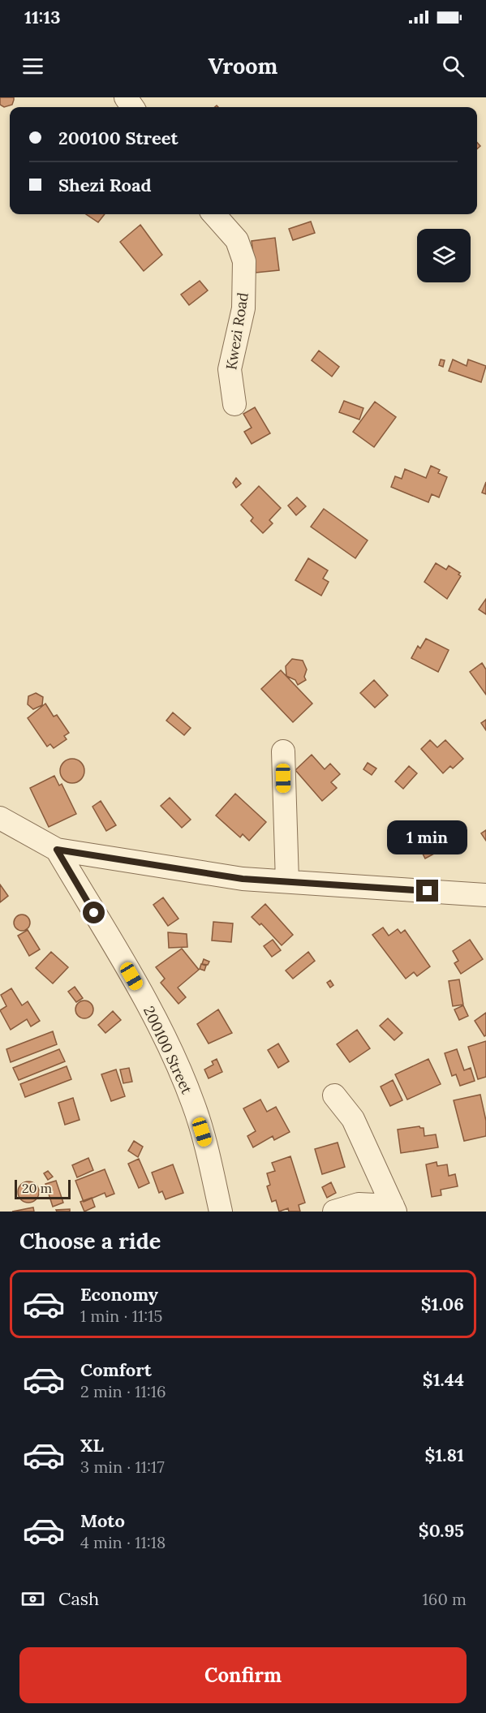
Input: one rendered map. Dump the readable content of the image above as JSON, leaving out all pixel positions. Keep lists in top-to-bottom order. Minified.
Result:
{"streets":{"street":["Kwezi Road","200100 Street"]},"scale_bar":"20 m","page":{"status":"11:13","header":"Vroom","banner":["200100 Street","Shezi Road"],"bubble":"1 min","scale":"20 m","heading":"Choose a ride","list":[{"name":"Economy","note":"1 min · 11:15","value":"$1.06"},{"name":"Comfort","note":"2 min · 11:16","value":"$1.44"},{"name":"XL","note":"3 min · 11:17","value":"$1.81"},{"name":"Moto","note":"4 min · 11:18","value":"$0.95"}],"pay":["Cash","160 m"],"buttons":"Confirm"}}
